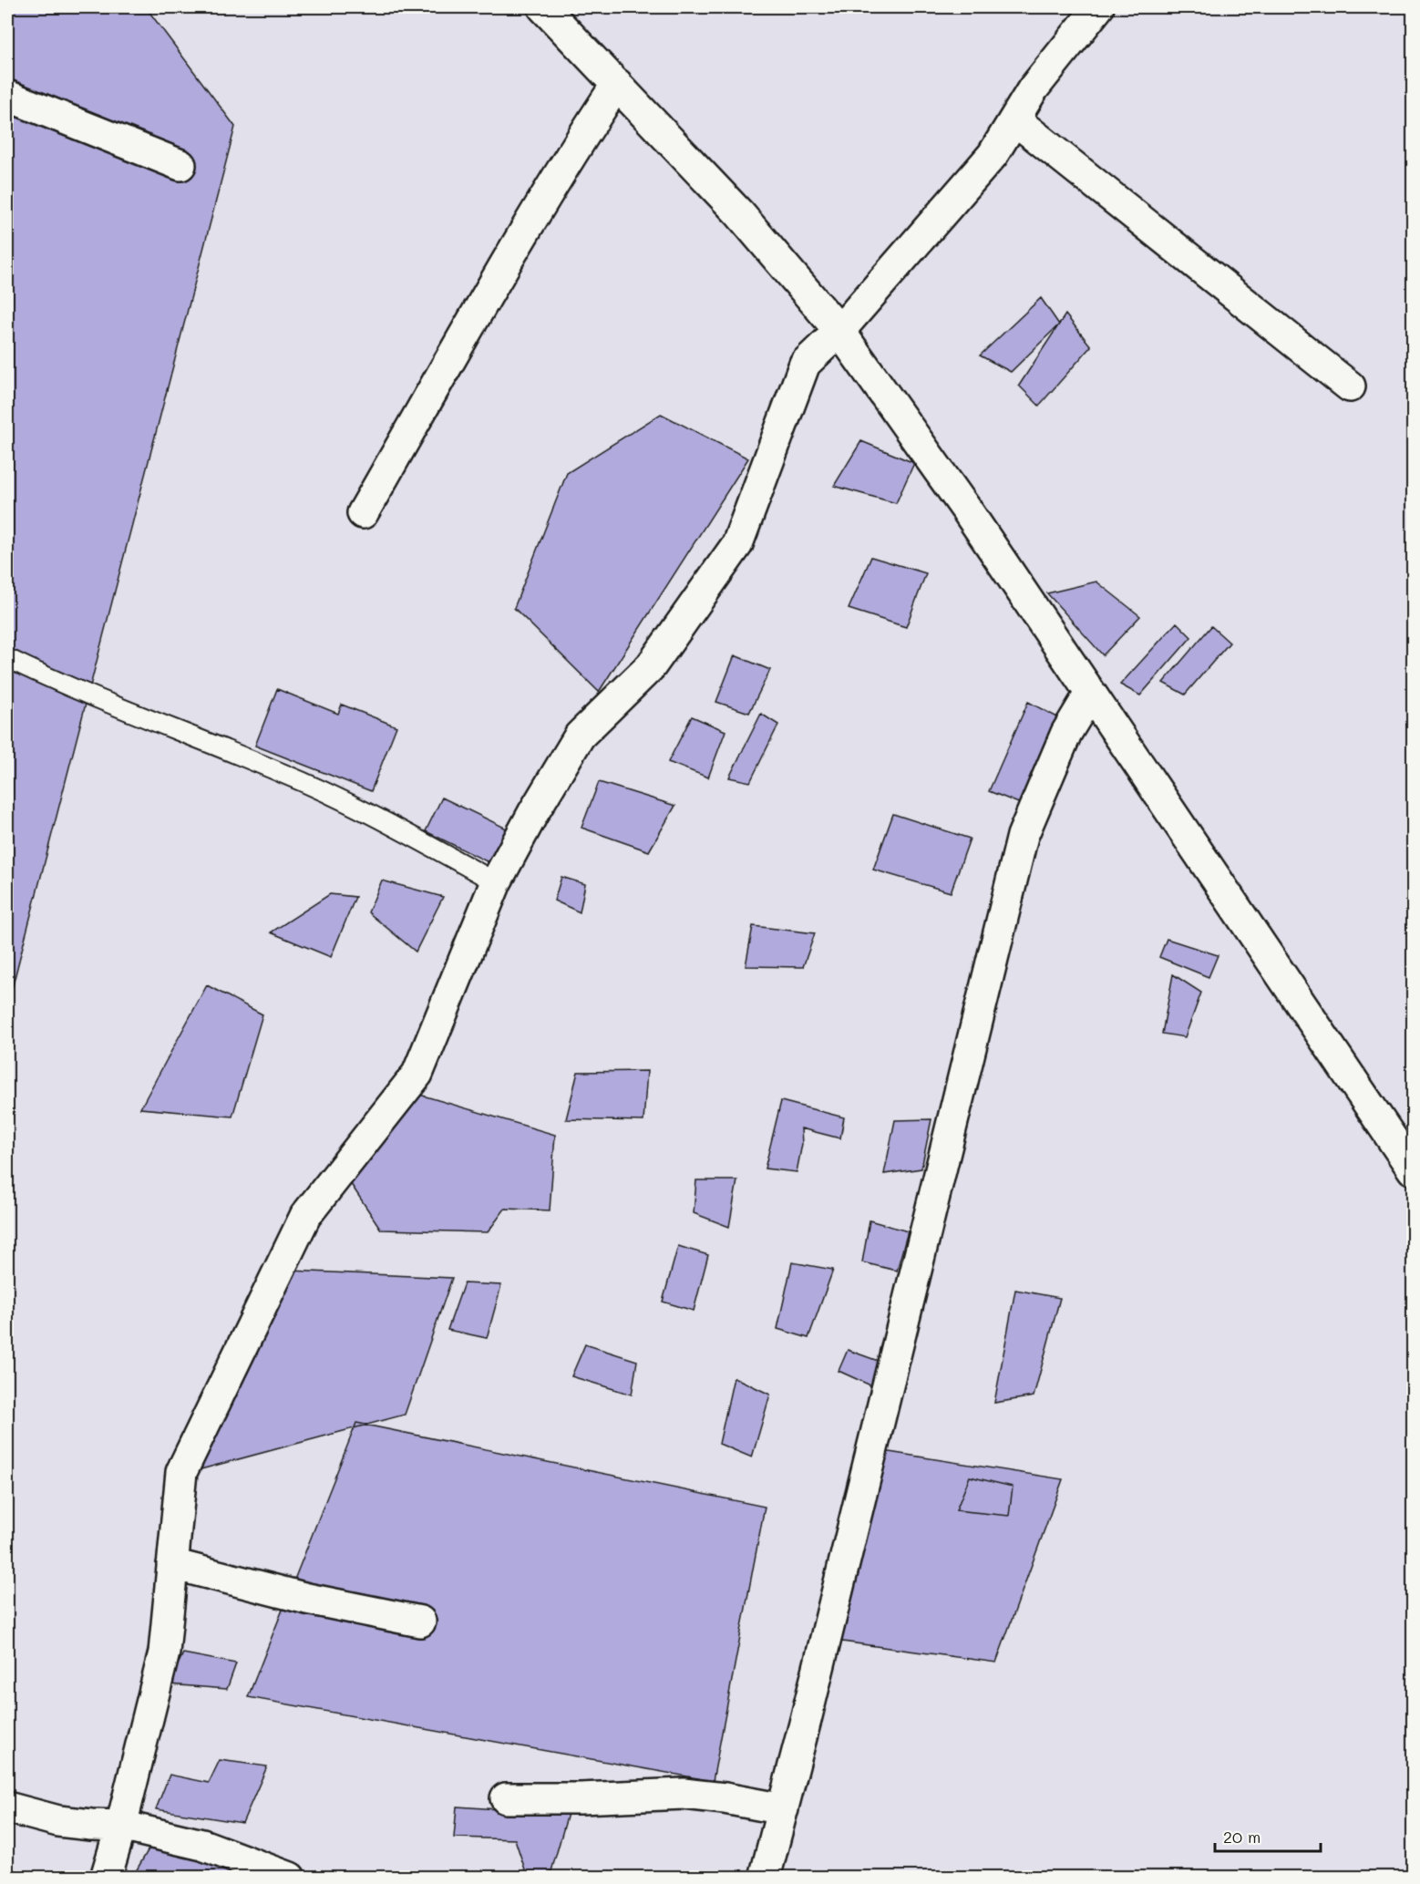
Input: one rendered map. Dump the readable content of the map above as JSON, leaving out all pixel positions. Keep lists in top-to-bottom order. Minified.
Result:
{"scale_bar":"20 m"}
